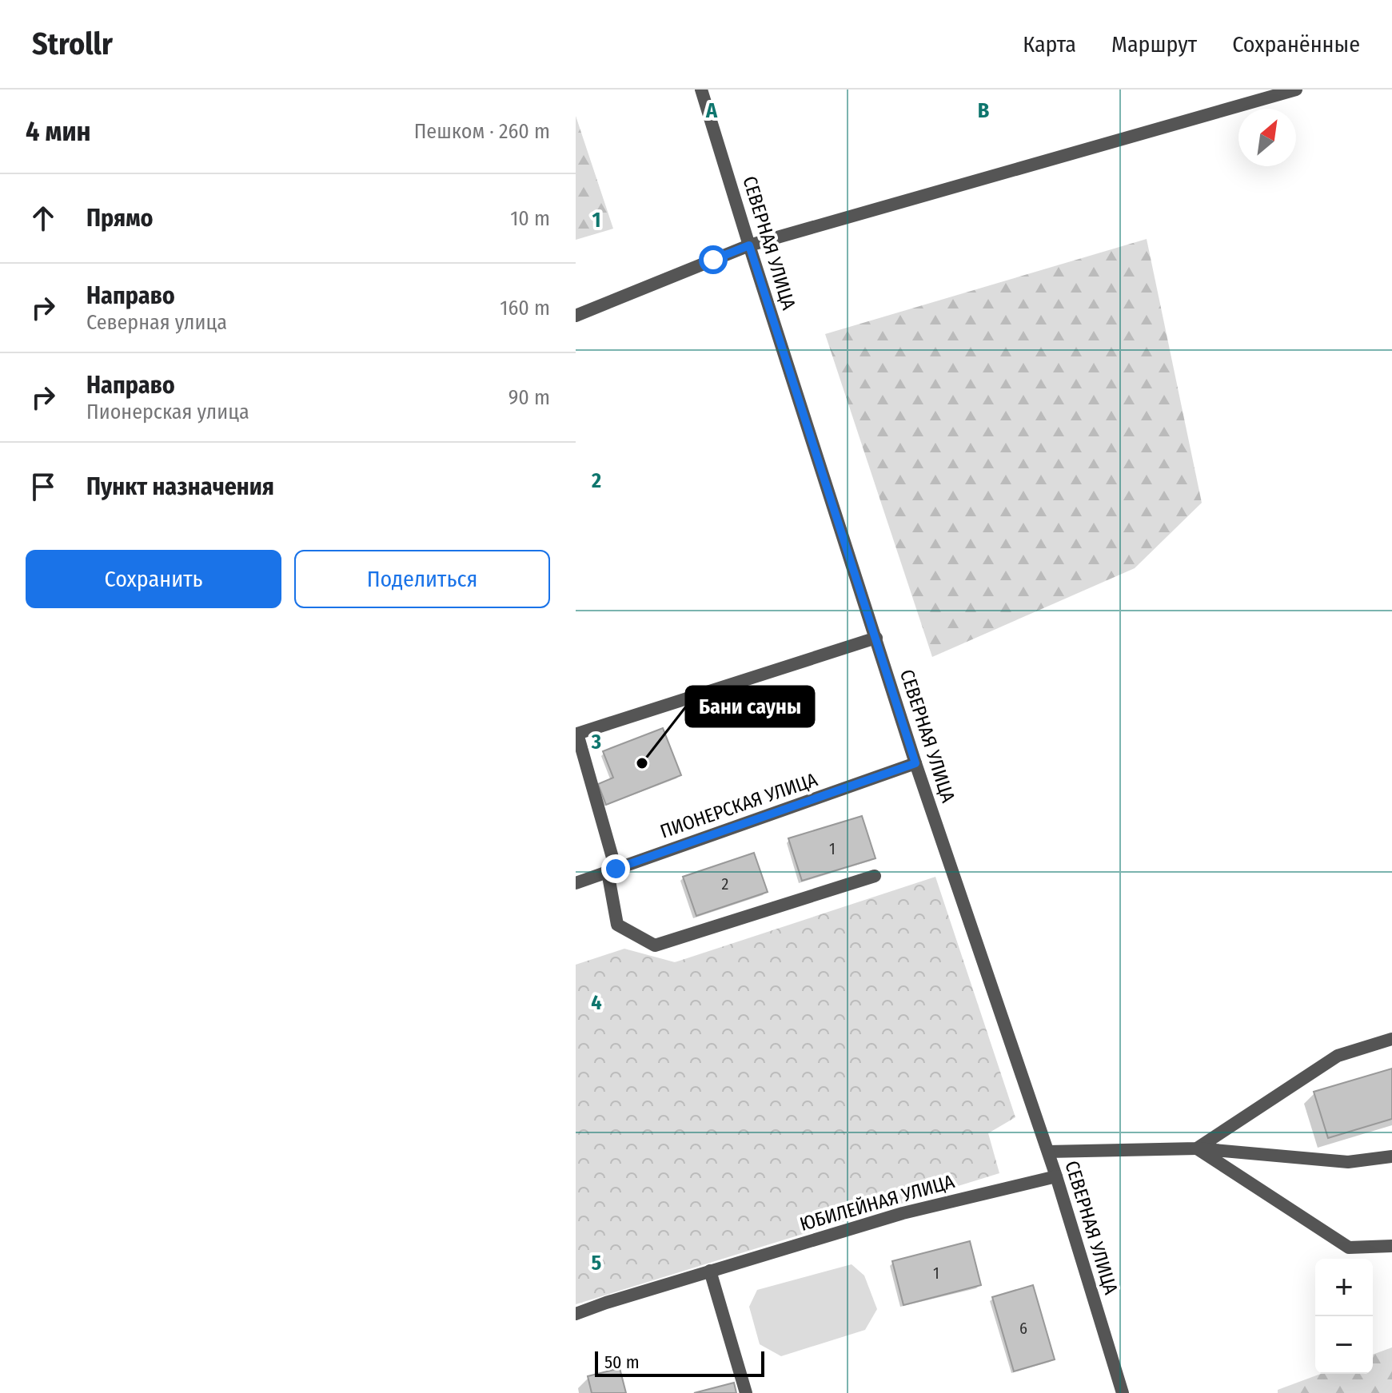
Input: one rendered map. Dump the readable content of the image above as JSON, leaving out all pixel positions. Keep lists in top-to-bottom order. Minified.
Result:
{"streets":{"street":["СЕВЕРНАЯ УЛИЦА","ПИОНЕРСКАЯ УЛИЦА","ЮБИЛЕЙНАЯ УЛИЦА"]},"crossings":[["СЕВЕРНАЯ УЛИЦА","ПИОНЕРСКАЯ УЛИЦА"],["СЕВЕРНАЯ УЛИЦА","ЮБИЛЕЙНАЯ УЛИЦА"]],"places":["Бани сауны"],"house_numbers":["1","2","1","6"],"scale_bar":"50 m","north":"top right","page":{"header":"Strollr","nav":["Карта","Маршрут","Сохранённые"],"heading":["4 мин","Пешком · 260 m"],"list":[["Прямо","10 m"],["Направо","Северная улица","160 m"],["Направо","Пионерская улица","90 m"],"Пункт назначения"],"buttons":["Сохранить","Поделиться"],"map_buttons":["+","−"],"scale":"50 m"},"grid":{"columns":["A","B"],"rows":["1","2","3","4","5"]}}
